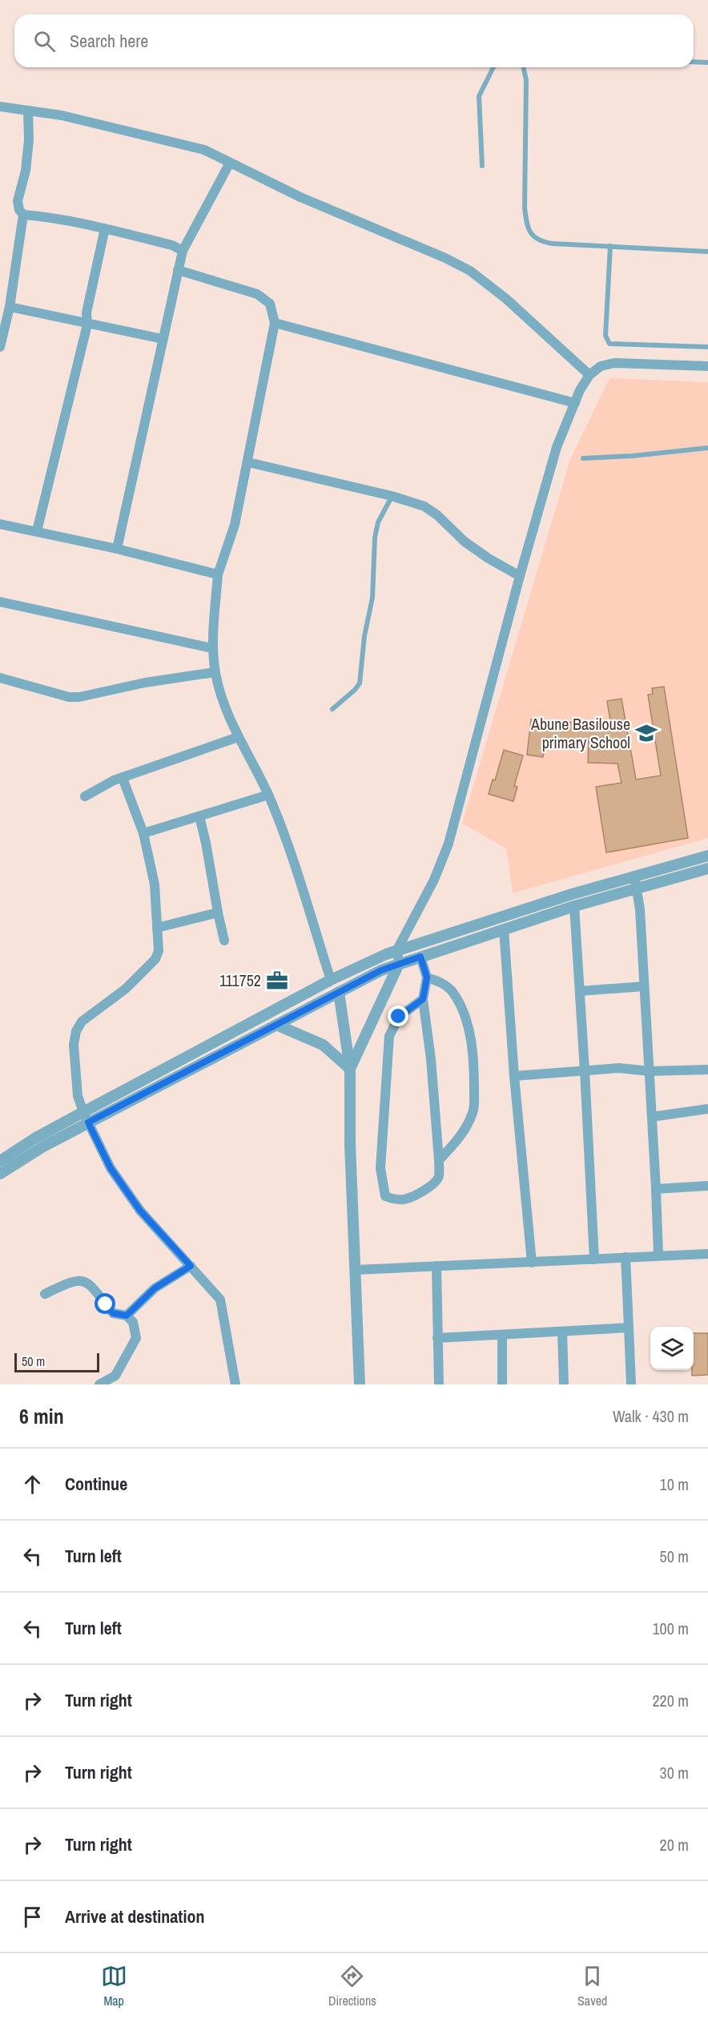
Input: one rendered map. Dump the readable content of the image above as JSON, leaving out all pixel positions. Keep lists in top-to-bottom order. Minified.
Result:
{"places":{"school or university":["Abune Basilouse primary School"],"office":["111752"]},"scale_bar":"50 m","page":{"search":"Search here","scale":"50 m","heading":["6 min","Walk · 430 m"],"list":[["Continue","10 m"],["Turn left","50 m"],["Turn left","100 m"],["Turn right","220 m"],["Turn right","30 m"],["Turn right","20 m"],"Arrive at destination"],"nav":["Map","Directions","Saved"]}}
